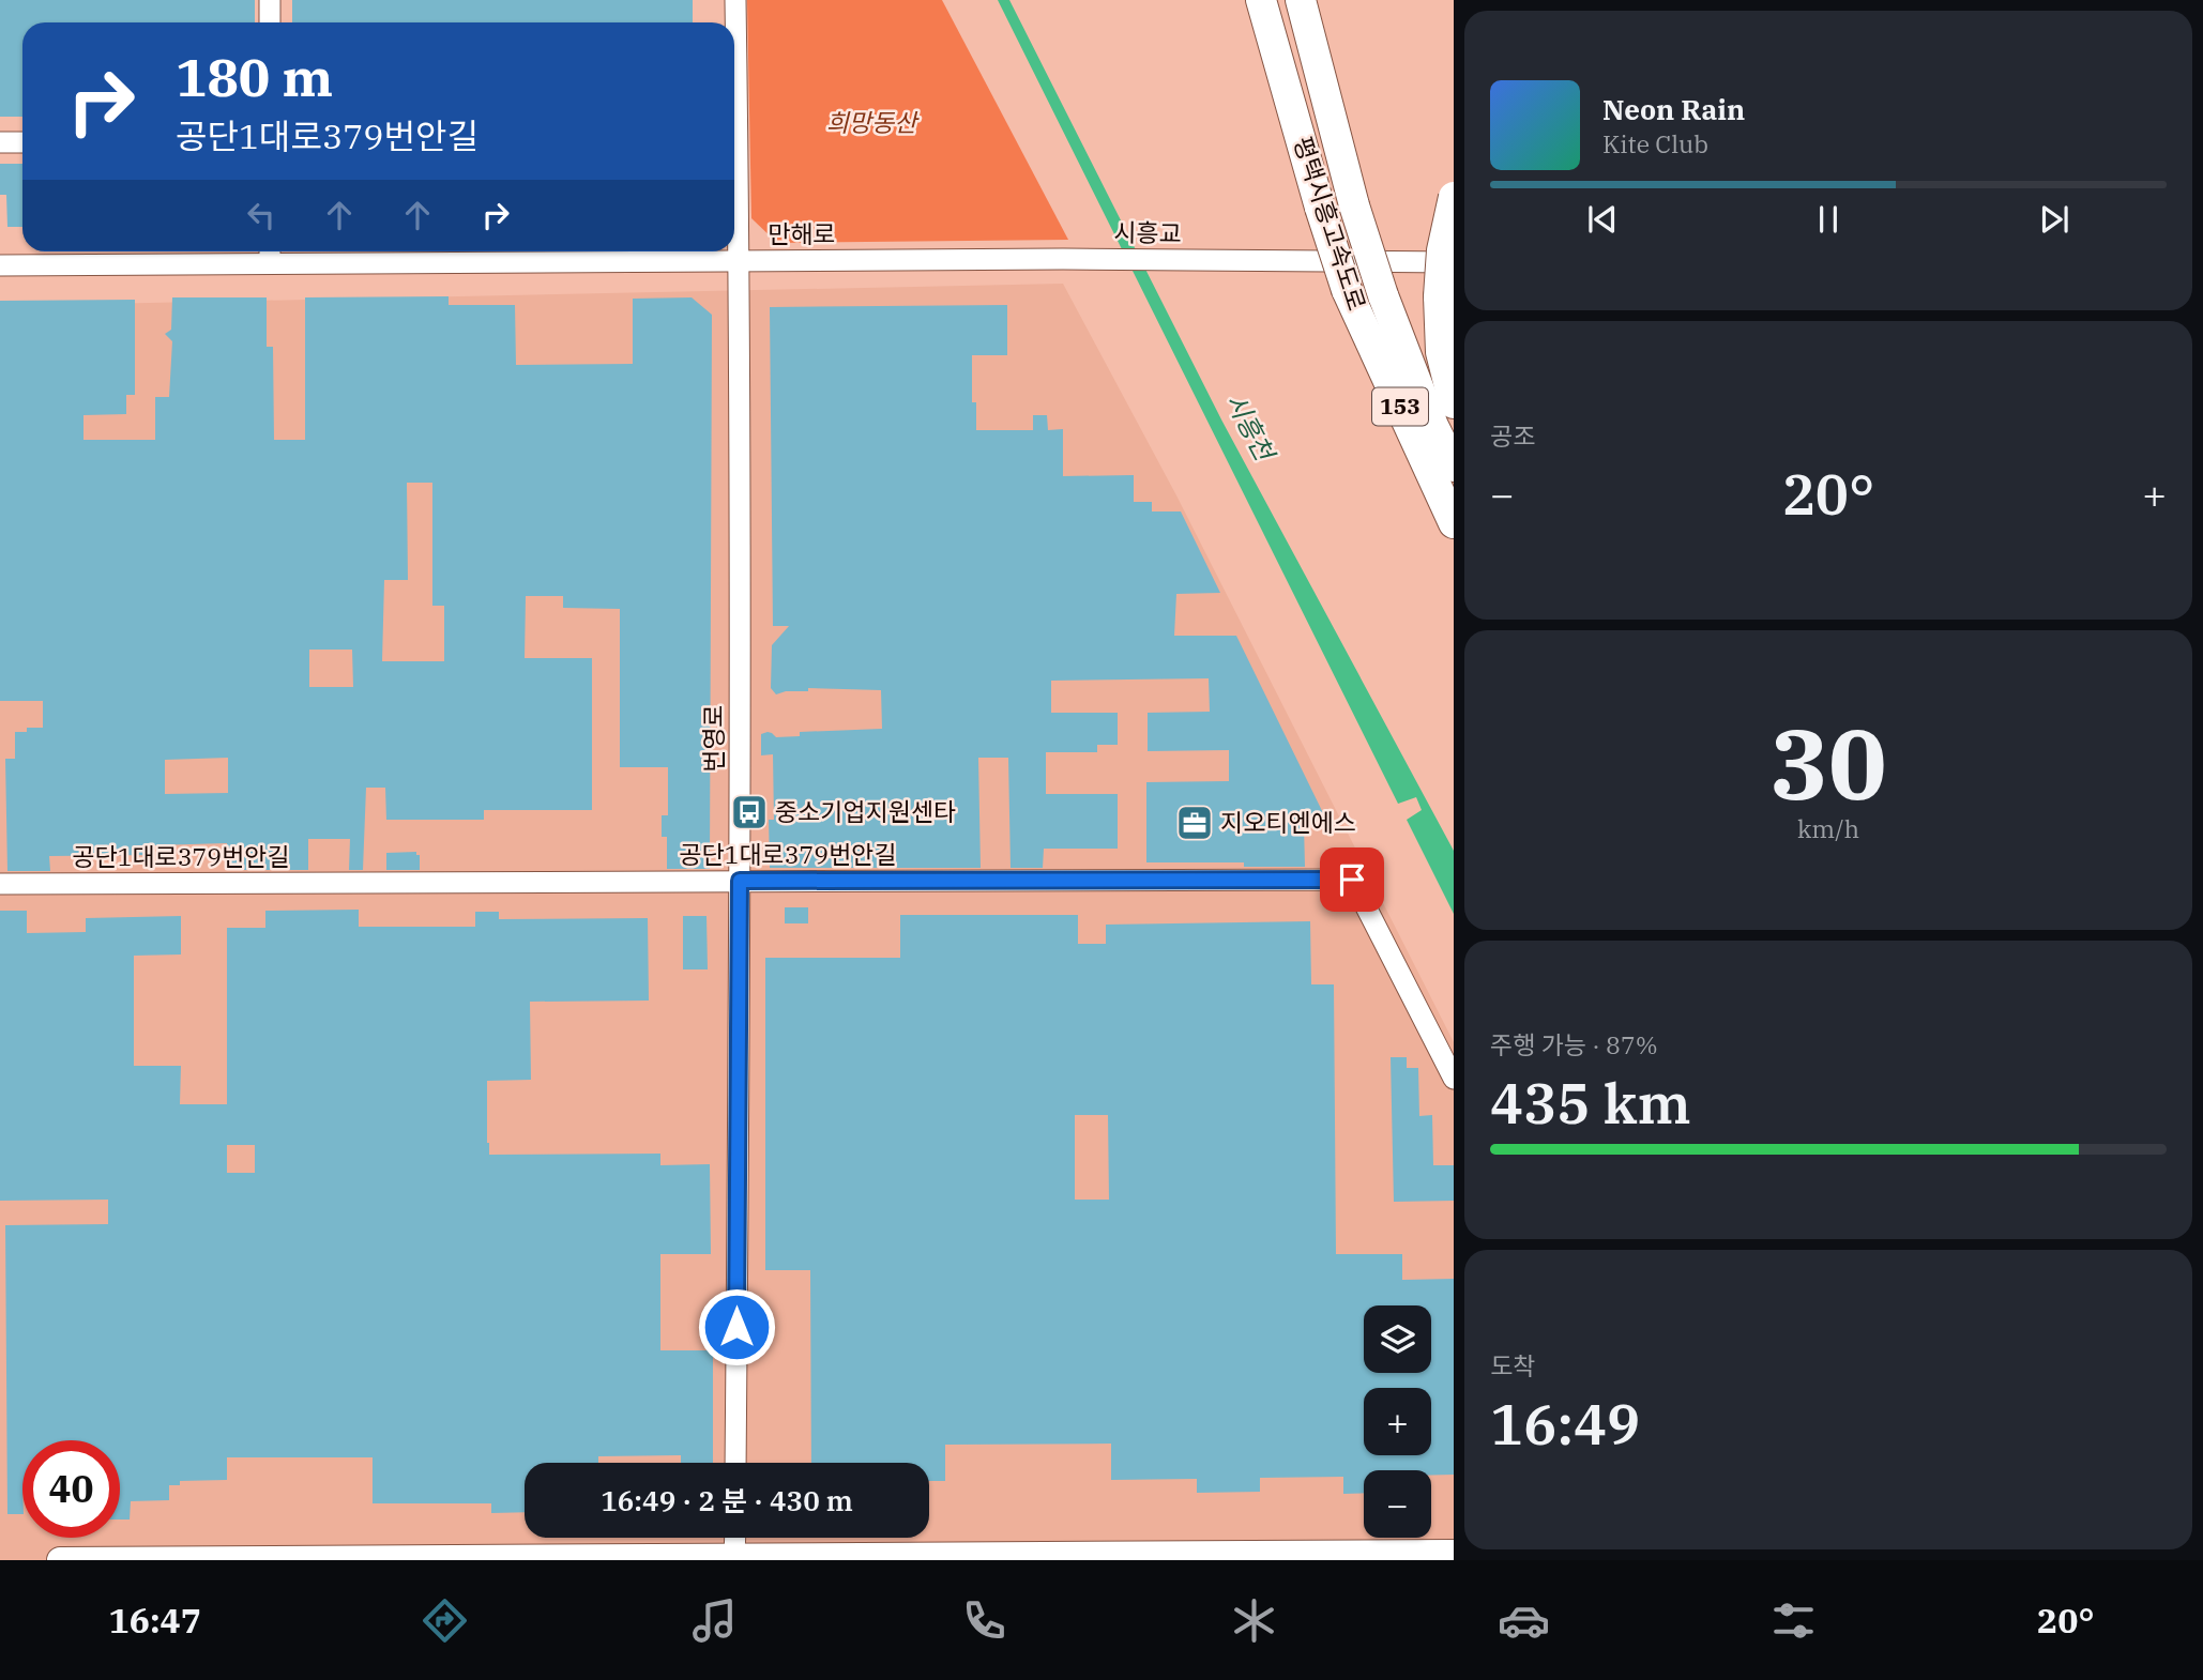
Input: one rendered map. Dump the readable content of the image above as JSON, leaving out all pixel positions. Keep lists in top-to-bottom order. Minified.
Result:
{"streets":{"highway":["평택시흥고속도로","153"],"street":["시흥교","만해로","번영로","공단1대로379번안길"]},"crossings":[["시흥교","만해로"],["만해로","번영로"],["번영로","공단1대로379번안길"]],"water":["시흥천"],"parks":["희망동산"],"places":{"bus stop":["중소기업지원센타"],"office":["지오티엔에스"]},"page":{"turn":["180 m","공단1대로379번안길"],"song":["Neon Rain","Kite Club"],"tile":["공조",["30","km/h"],["주행 가능 · 87%","435 km"],["도착","16:49"]],"heat":["−","20°","+"],"map_buttons":["+","−"],"limit":"40","trip":"16:49 · 2 분 · 430 m","tabs":["16:47","20°"]}}
